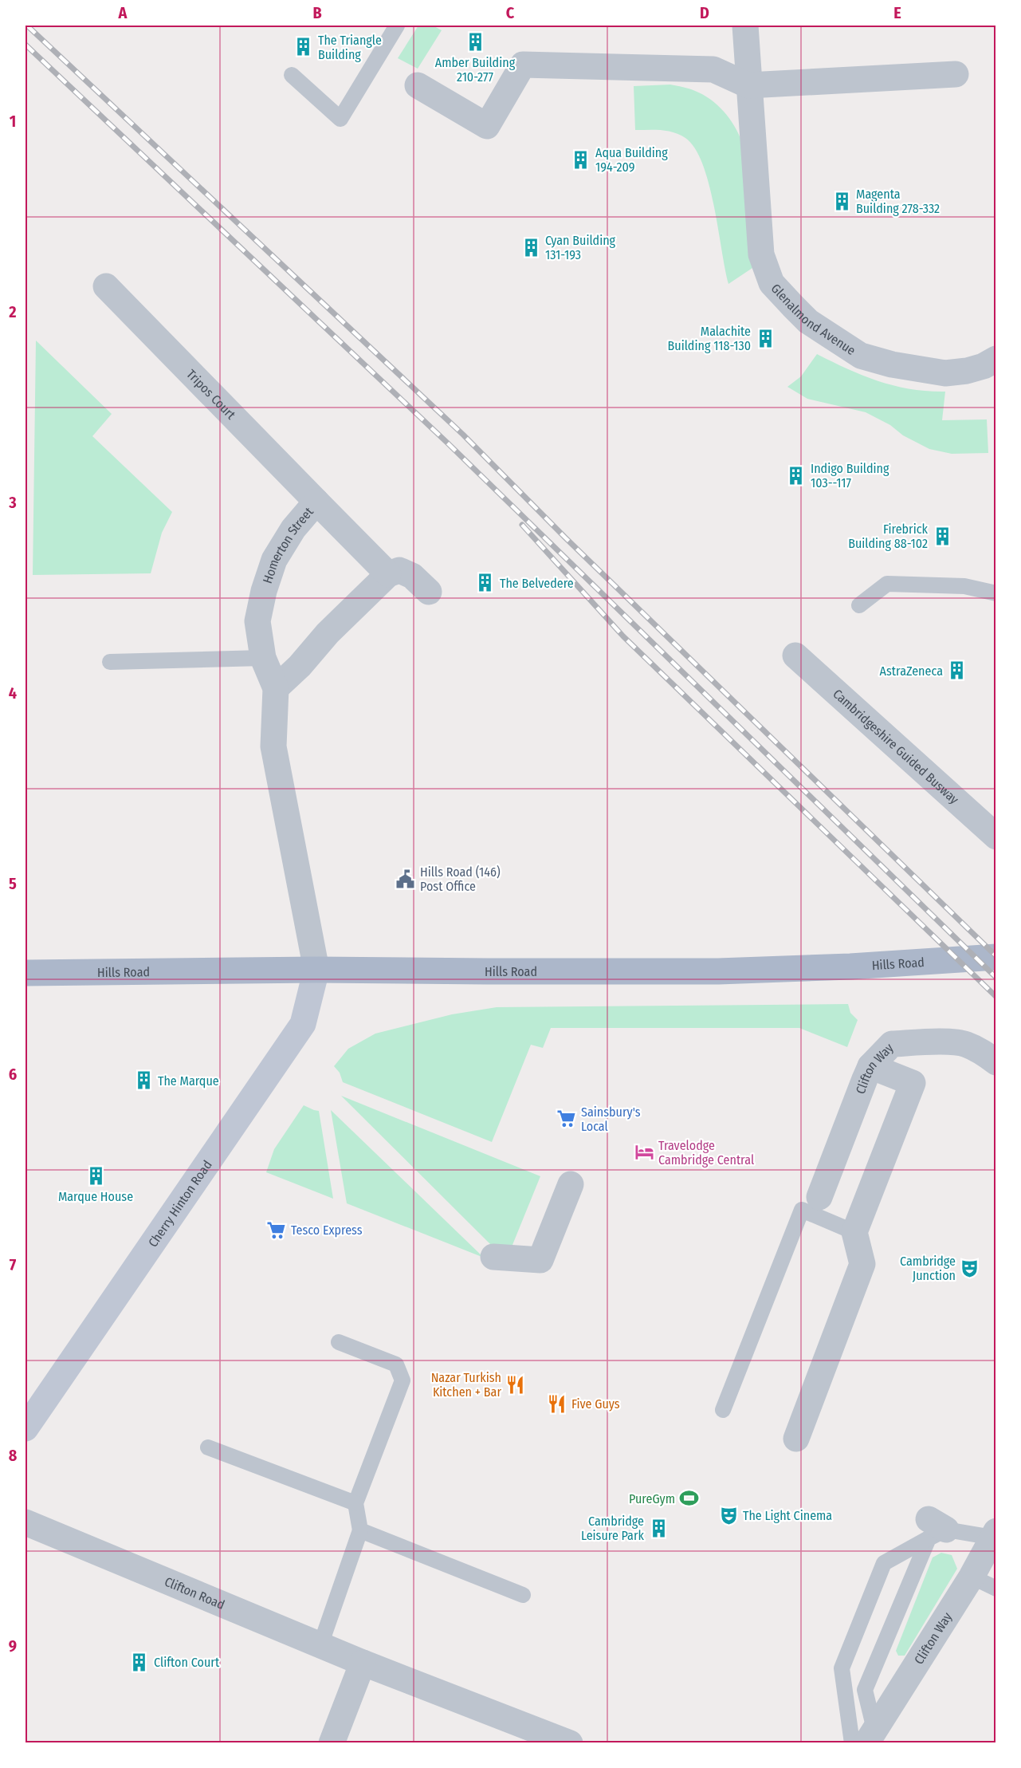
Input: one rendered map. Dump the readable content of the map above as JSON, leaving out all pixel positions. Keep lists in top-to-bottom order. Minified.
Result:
{"streets":{"main road":["Hills Road"],"street":["Glenalmond Avenue","Tripos Court","Homerton Street","Cambridgeshire Guided Busway","Clifton Way","Cherry Hinton Road","Clifton Road"]},"crossings":[["Tripos Court","Homerton Street"],["Homerton Street","Hills Road"],["Homerton Street","Cherry Hinton Road"],["Hills Road","Cherry Hinton Road"]],"places":{"building":["Amber Building 210-277","The Triangle Building","Aqua Building 194-209","Magenta Building 278-332","Cyan Building 131-193","Malachite Building 118-130","Indigo Building 103--117","Firebrick Building 88-102","The Belvedere","AstraZeneca","The Marque","Marque House","Cambridge Leisure Park","Clifton Court"],"public building":["Hills Road (146) Post Office"],"supermarket":["Sainsbury's Local","Tesco Express"],"hotel":["Travelodge Cambridge Central"],"theatre":["Cambridge Junction","The Light Cinema"],"restaurant":["Nazar Turkish Kitchen + Bar","Five Guys"],"sports":["PureGym"]},"grid":{"columns":["A","B","C","D","E"],"rows":["1","2","3","4","5","6","7","8","9"]}}
